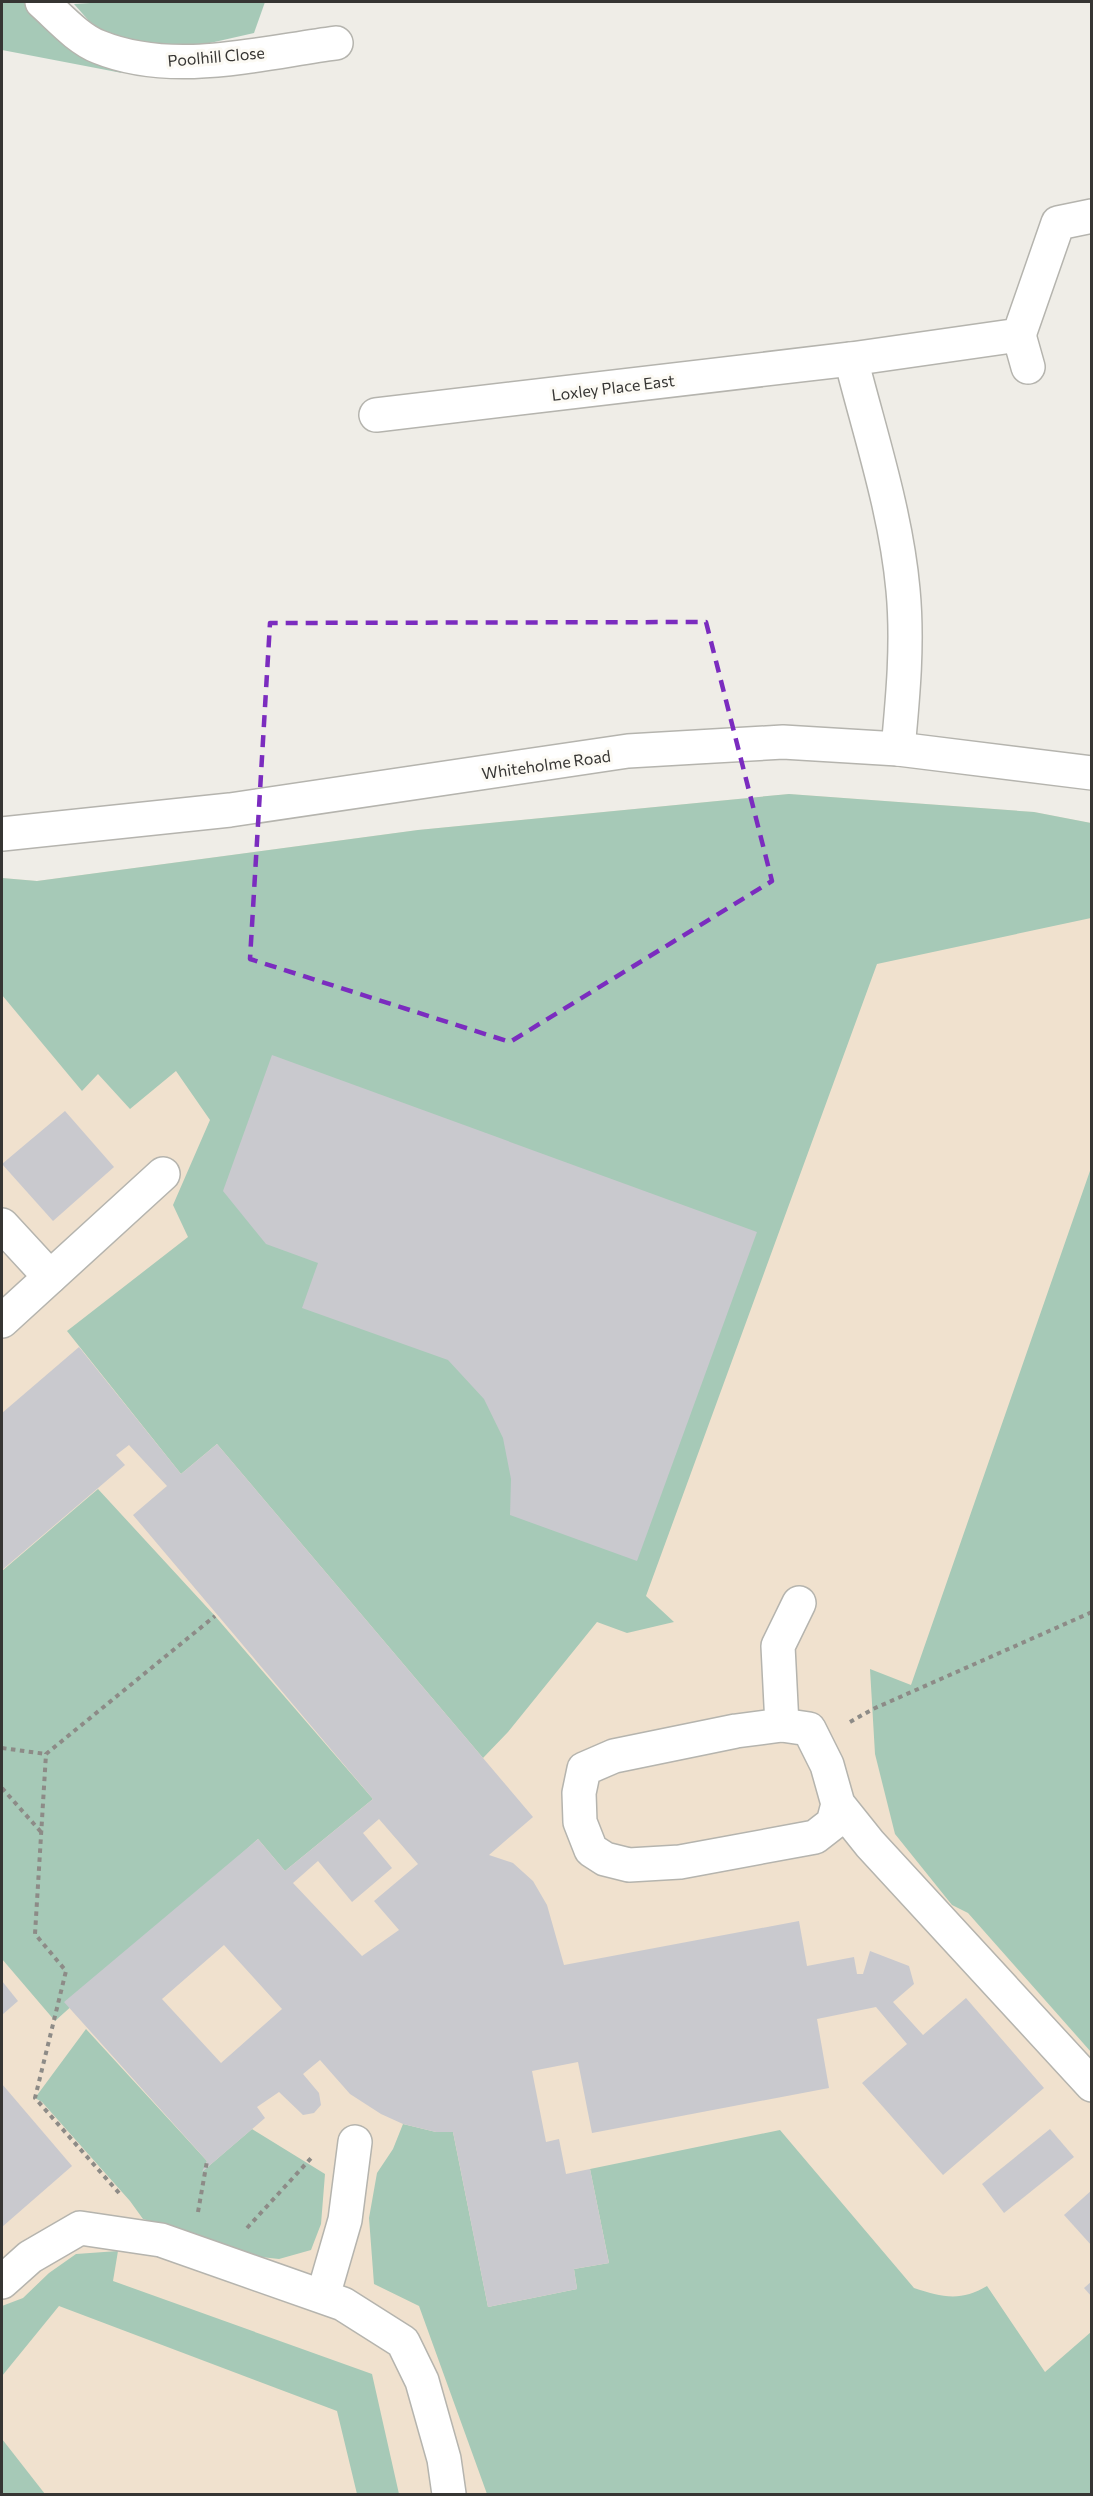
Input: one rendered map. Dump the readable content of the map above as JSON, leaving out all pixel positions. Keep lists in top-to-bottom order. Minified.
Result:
{"streets":{"street":["Poolhill Close","Loxley Place East","Whiteholme Road"]}}
